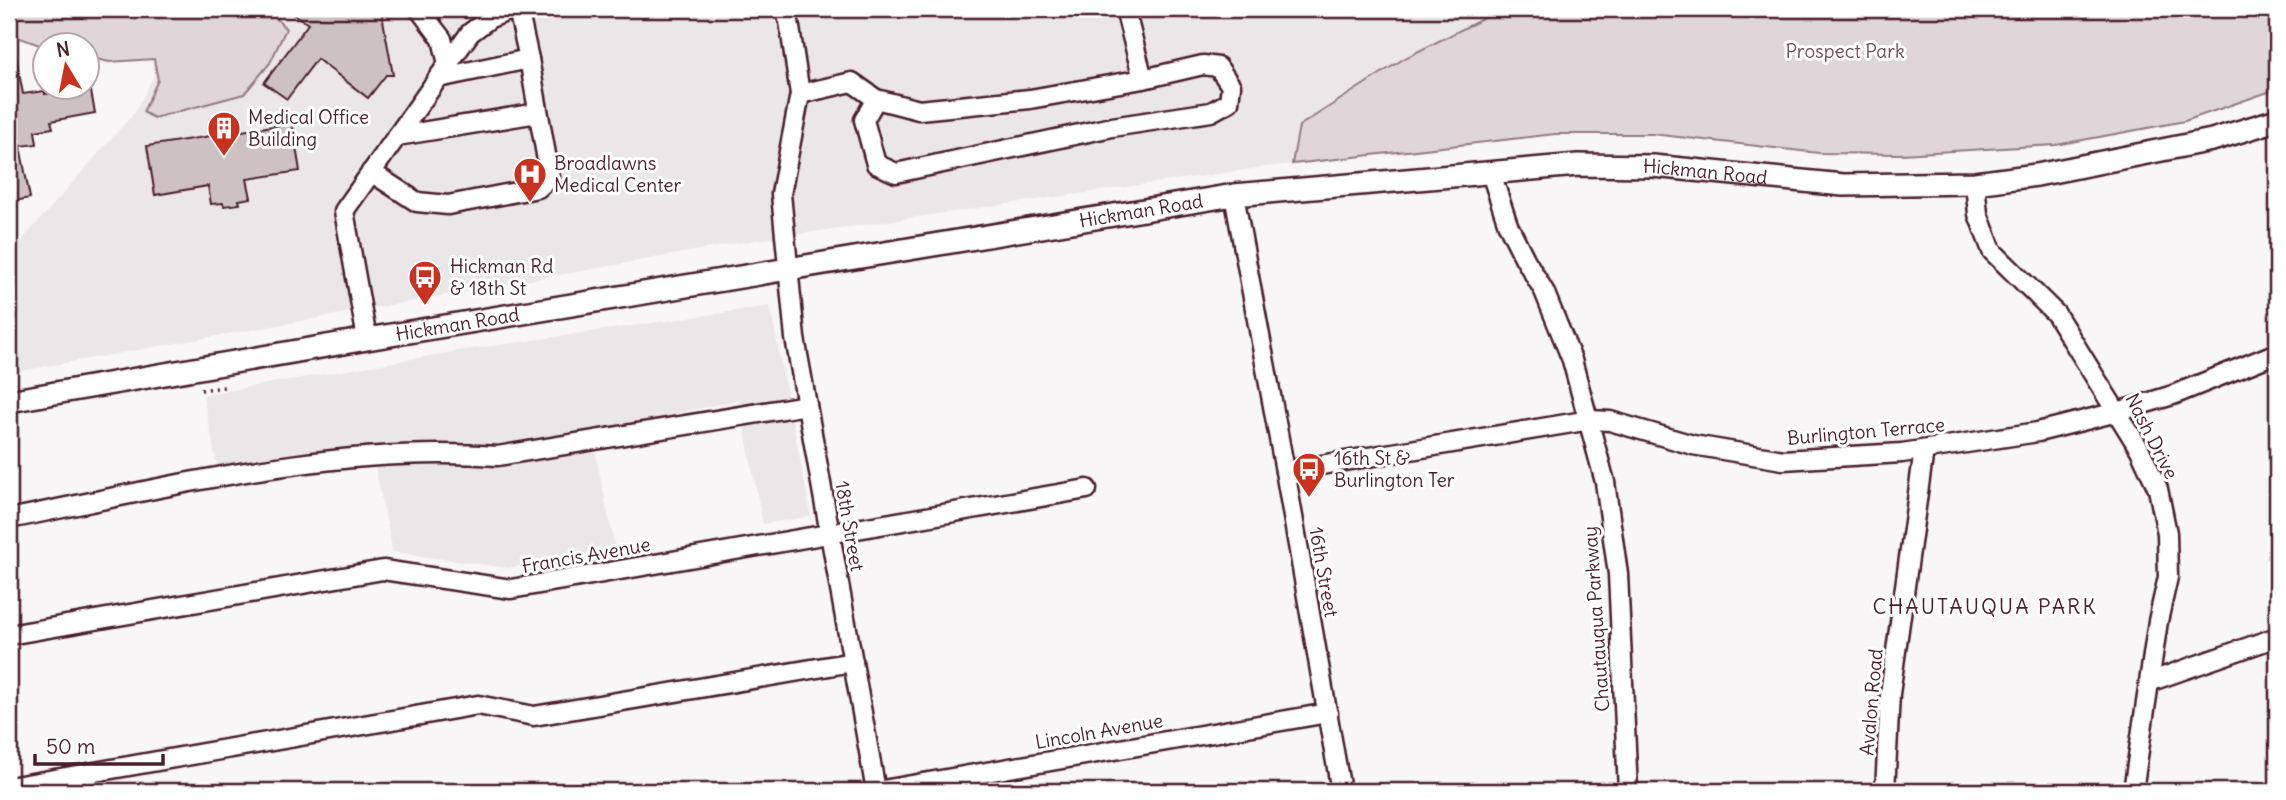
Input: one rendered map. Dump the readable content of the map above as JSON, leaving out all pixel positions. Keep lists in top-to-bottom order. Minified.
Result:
{"streets":{"main road":["Hickman Road"],"street":["Burlington Terrace","Nash Drive","18th Street","Francis Avenue","16th Street","Chautauqua Parkway","Avalon Road","Lincoln Avenue"]},"crossings":[["Hickman Road","Nash Drive"],["Hickman Road","18th Street"],["Hickman Road","16th Street"],["Hickman Road","Chautauqua Parkway"],["Burlington Terrace","Nash Drive"],["Burlington Terrace","16th Street"],["Burlington Terrace","Chautauqua Parkway"],["Burlington Terrace","Avalon Road"],["18th Street","Francis Avenue"],["18th Street","Lincoln Avenue"],["16th Street","Lincoln Avenue"]],"districts":["CHAUTAUQUA PARK"],"parks":["Prospect Park"],"places":{"building":["Medical Office Building"],"hospital":["Broadlawns Medical Center"],"bus stop":["Hickman Rd & 18th St","16th St & Burlington Ter"]},"scale_bar":"50 m","north":"top"}
